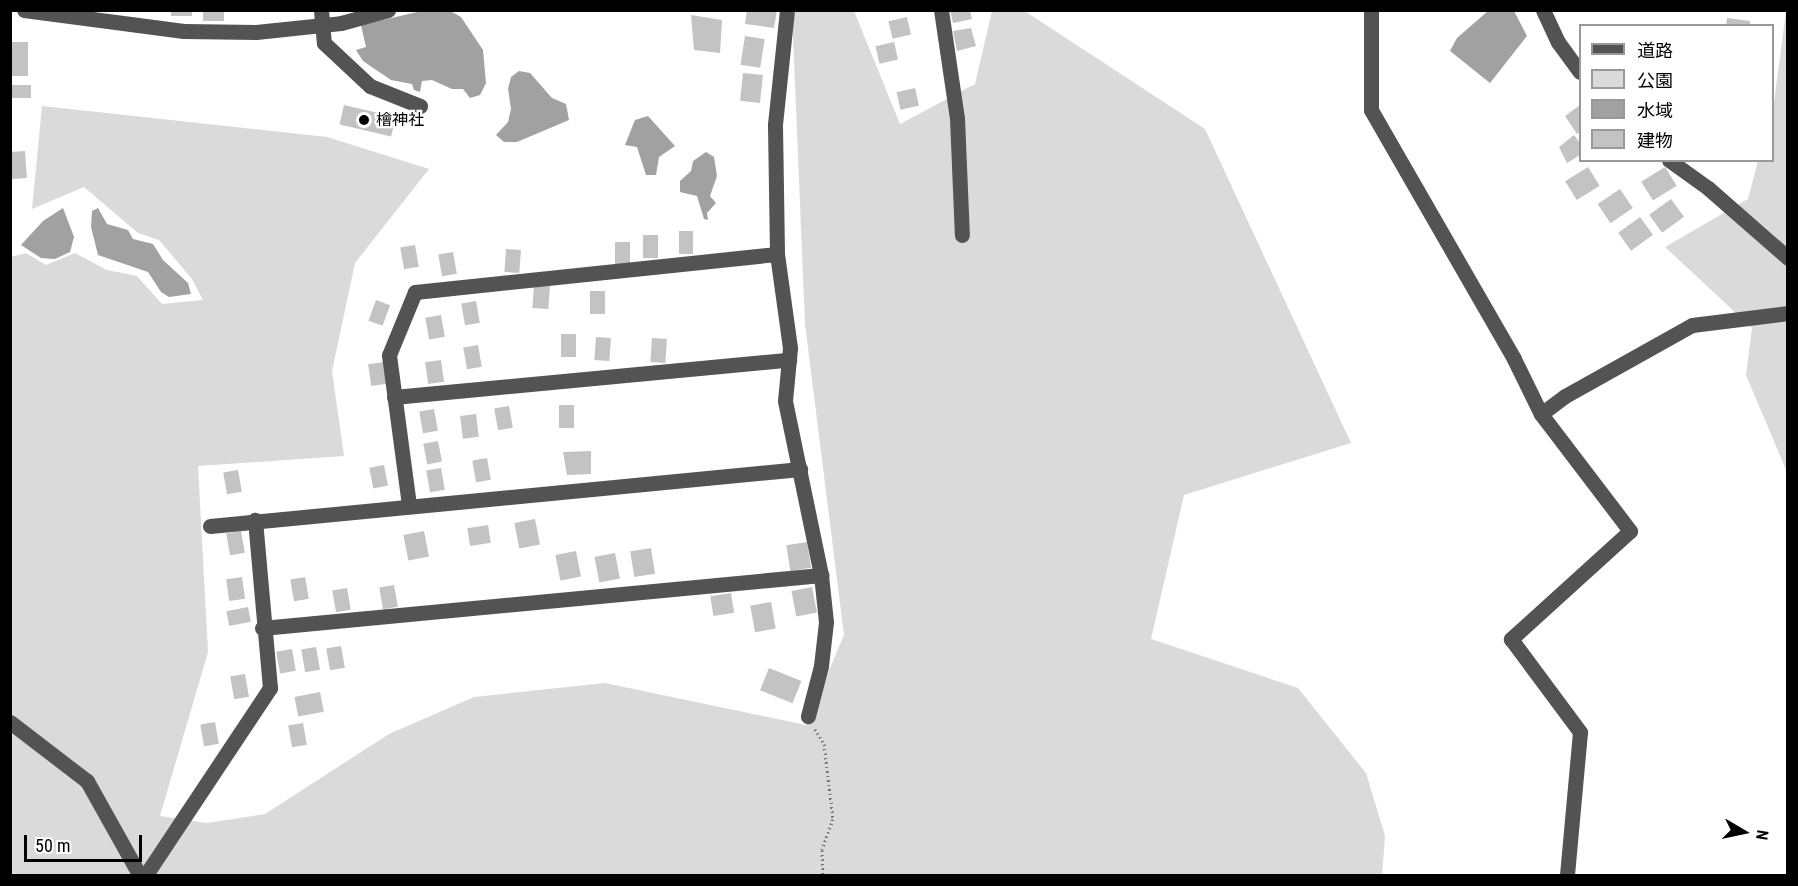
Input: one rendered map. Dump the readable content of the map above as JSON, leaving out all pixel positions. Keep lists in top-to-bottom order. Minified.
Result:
{"places":["檜神社"],"legend":["道路","公園","水域","建物"],"scale_bar":"50 m","north":"right"}
